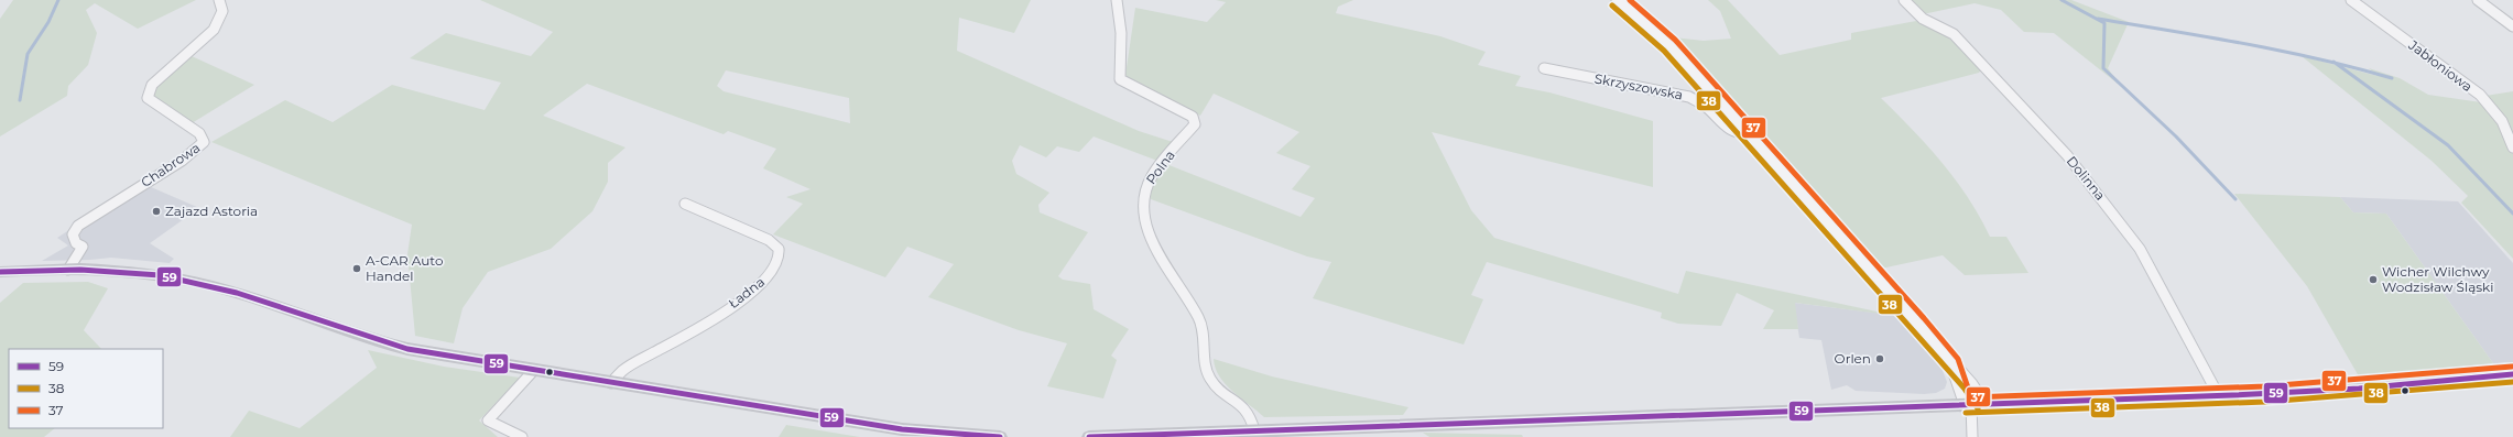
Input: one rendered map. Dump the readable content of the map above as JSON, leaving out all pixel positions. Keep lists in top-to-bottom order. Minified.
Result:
{"streets":{"street":["Jabłoniowa","Skrzyszowska","Chabrowa","Polna","Dolinna","Ładna"]},"places":["Zajazd Astoria","A-CAR Auto Handel","Wicher Wilchwy Wodzisław Śląski","Orlen"],"lines":["transit line 37","transit line 38","transit line 59"],"legend":["59","38","37"]}
